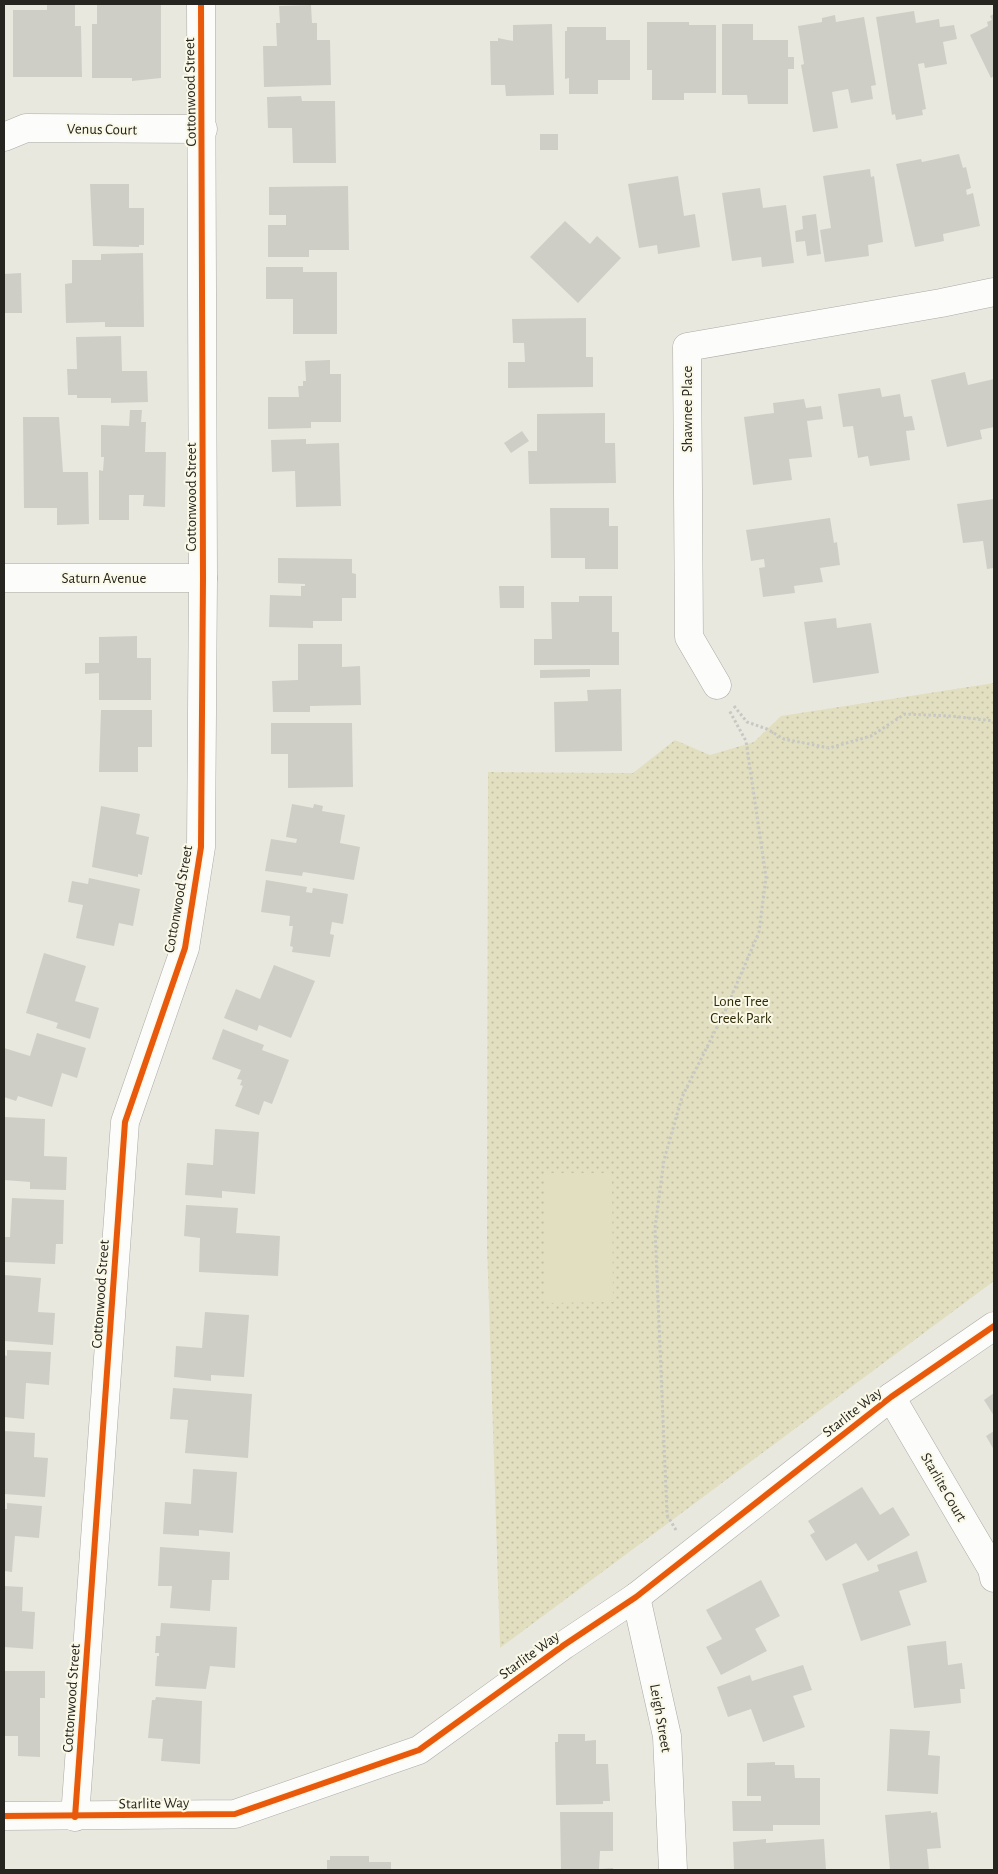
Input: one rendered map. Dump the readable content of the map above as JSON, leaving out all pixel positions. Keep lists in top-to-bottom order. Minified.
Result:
{"streets":{"street":["Cottonwood Street","Venus Court","Shawnee Place","Saturn Avenue","Starlite Way","Starlite Court","Leigh Street"]},"crossings":[["Cottonwood Street","Venus Court"],["Cottonwood Street","Saturn Avenue"],["Cottonwood Street","Starlite Way"],["Starlite Way","Starlite Court"],["Starlite Way","Leigh Street"]],"parks":["Lone Tree Creek Park"]}
